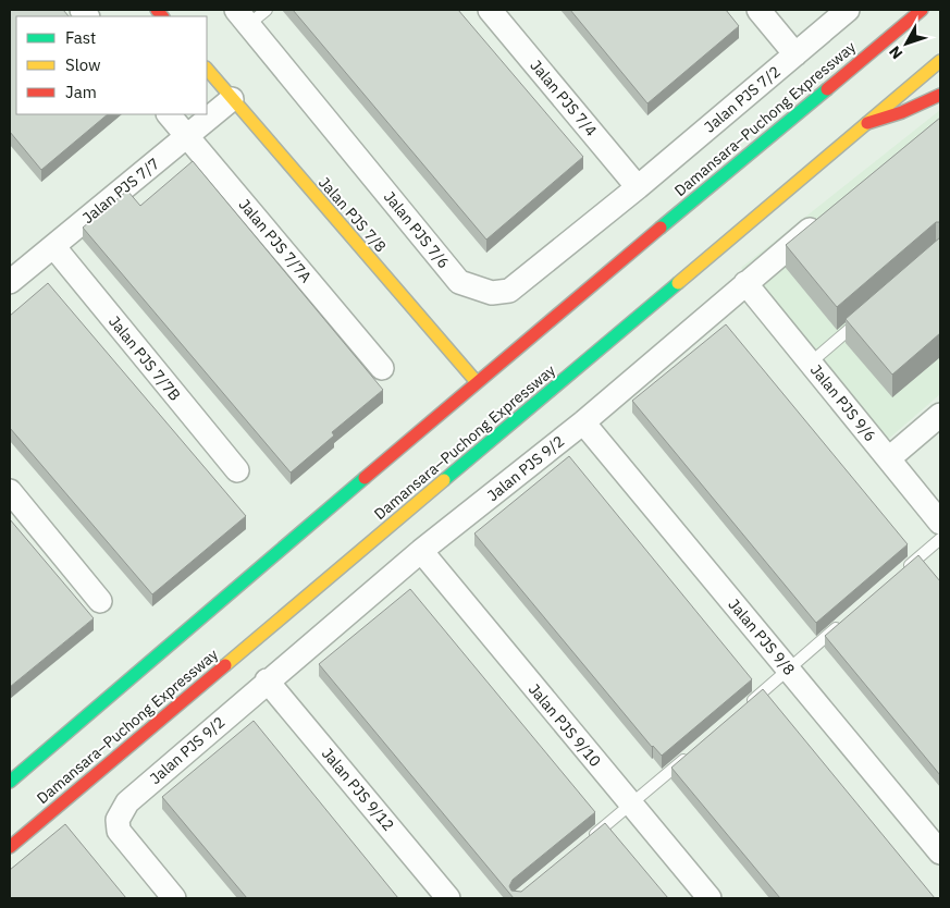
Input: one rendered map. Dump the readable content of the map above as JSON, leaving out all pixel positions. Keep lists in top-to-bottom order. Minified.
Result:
{"streets":{"main road":["Damansara–Puchong Expressway","Jalan PJS 7/8"],"street":["Jalan PJS 7/4","Jalan PJS 7/2","Jalan PJS 7/7","Jalan PJS 7/6","Jalan PJS 7/7A","Jalan PJS 7/7B","Jalan PJS 9/6","Jalan PJS 9/2","Jalan PJS 9/8","Jalan PJS 9/10","Jalan PJS 9/12"]},"crossings":[["Jalan PJS 7/4","Jalan PJS 7/2"],["Jalan PJS 7/4","Jalan PJS 7/6"],["Jalan PJS 7/2","Jalan PJS 7/6"],["Damansara–Puchong Expressway","Jalan PJS 7/8"],["Jalan PJS 7/7","Jalan PJS 7/8"],["Jalan PJS 7/7","Jalan PJS 7/7A"],["Jalan PJS 7/7","Jalan PJS 7/7B"],["Jalan PJS 9/6","Jalan PJS 9/2"],["Jalan PJS 9/2","Jalan PJS 9/8"],["Jalan PJS 9/2","Jalan PJS 9/10"],["Jalan PJS 9/2","Jalan PJS 9/12"]],"legend":["Fast","Slow","Jam"],"north":"bottom left"}
